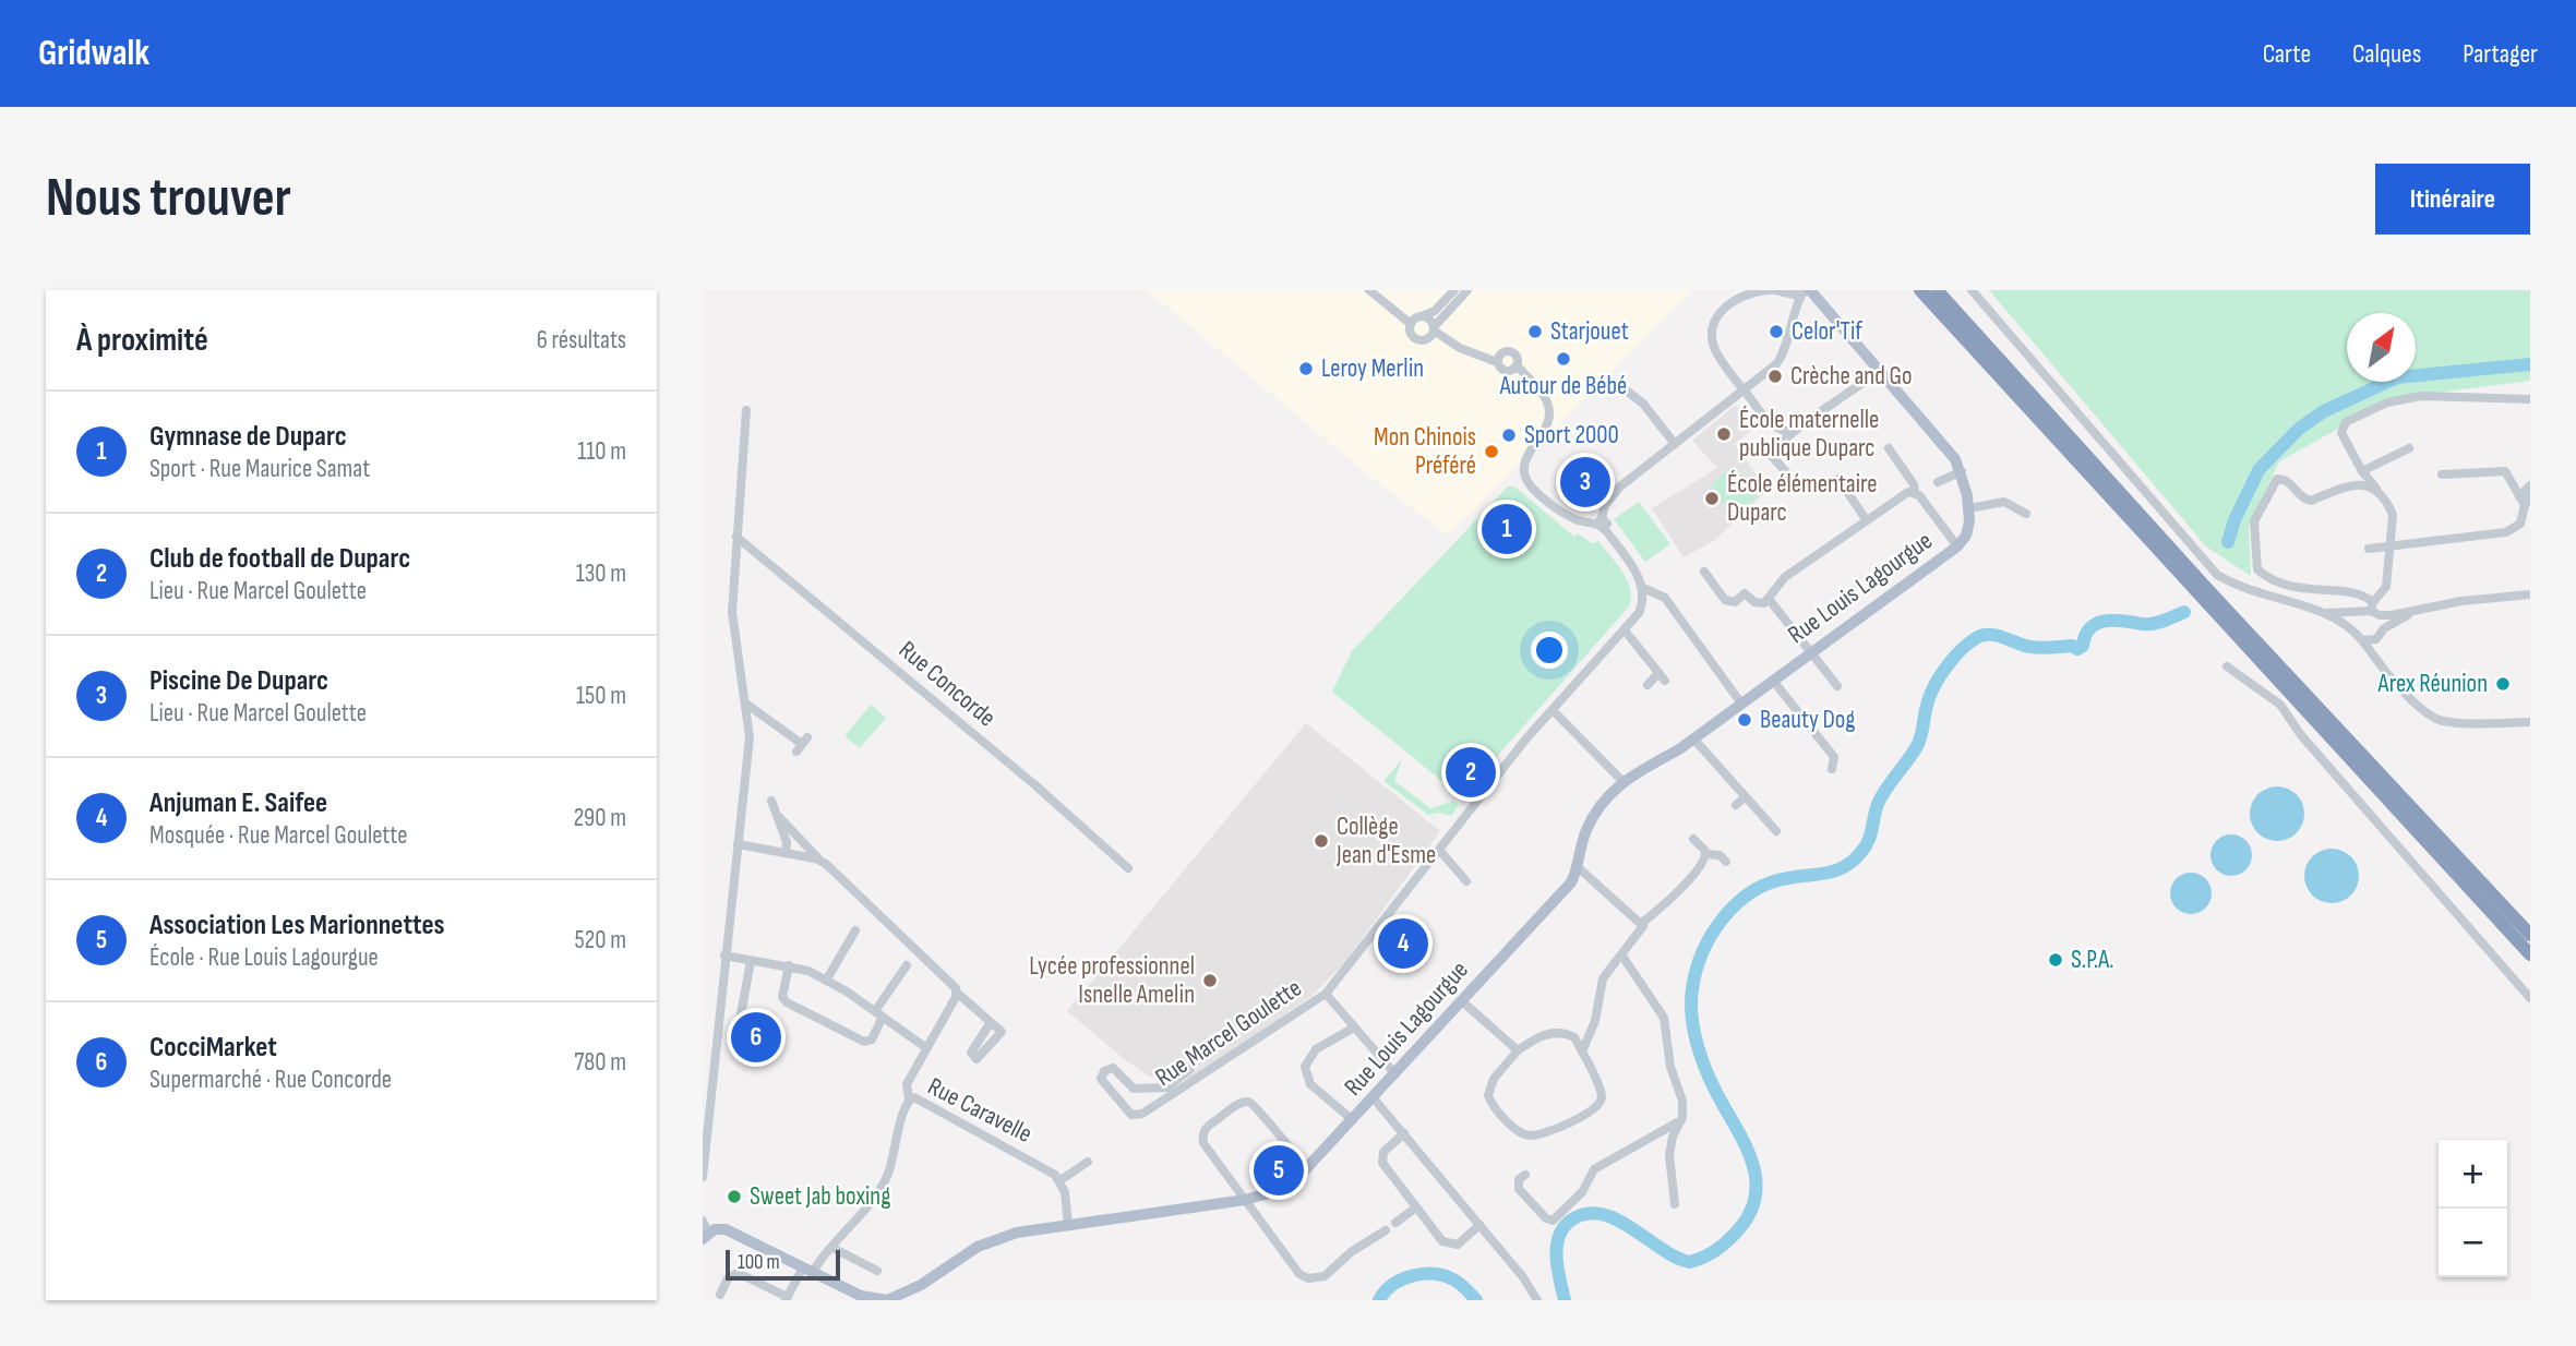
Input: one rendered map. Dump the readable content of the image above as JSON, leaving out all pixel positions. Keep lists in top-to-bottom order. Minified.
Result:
{"streets":{"main road":["Rue Louis Lagourgue"],"street":["Rue Concorde","Rue Marcel Goulette","Rue Caravelle"]},"crossings":[["Rue Louis Lagourgue","Rue Caravelle"]],"places":["Starjouet","Celor'Tif","Autour de Bébé","Leroy Merlin","Crèche and Go","École maternelle publique Duparc","Sport 2000","Mon Chinois Préféré","École élémentaire Duparc","Arex Réunion","Beauty Dog","Collège Jean d'Esme","S.P.A.","Lycée professionnel Isnelle Amelin","Sweet Jab boxing"],"scale_bar":"100 m","north":"top right","page":{"header":"Gridwalk","nav":["Carte","Calques","Partager"],"buttons":"Itinéraire","title":"Nous trouver","heading":["À proximité","6 résultats"],"list":[{"mark":"1","name":"Gymnase de Duparc","note":"Sport · Rue Maurice Samat","value":"110 m"},{"mark":"2","name":"Club de football de Duparc","note":"Lieu · Rue Marcel Goulette","value":"130 m"},{"mark":"3","name":"Piscine De Duparc","note":"Lieu · Rue Marcel Goulette","value":"150 m"},{"mark":"4","name":"Anjuman E. Saifee","note":"Mosquée · Rue Marcel Goulette","value":"290 m"},{"mark":"5","name":"Association Les Marionnettes","note":"École · Rue Louis Lagourgue","value":"520 m"},{"mark":"6","name":"CocciMarket","note":"Supermarché · Rue Concorde","value":"780 m"}],"pins":["3","1","2","4","6","5"],"map_buttons":["+","−"],"scale":"100 m"}}
